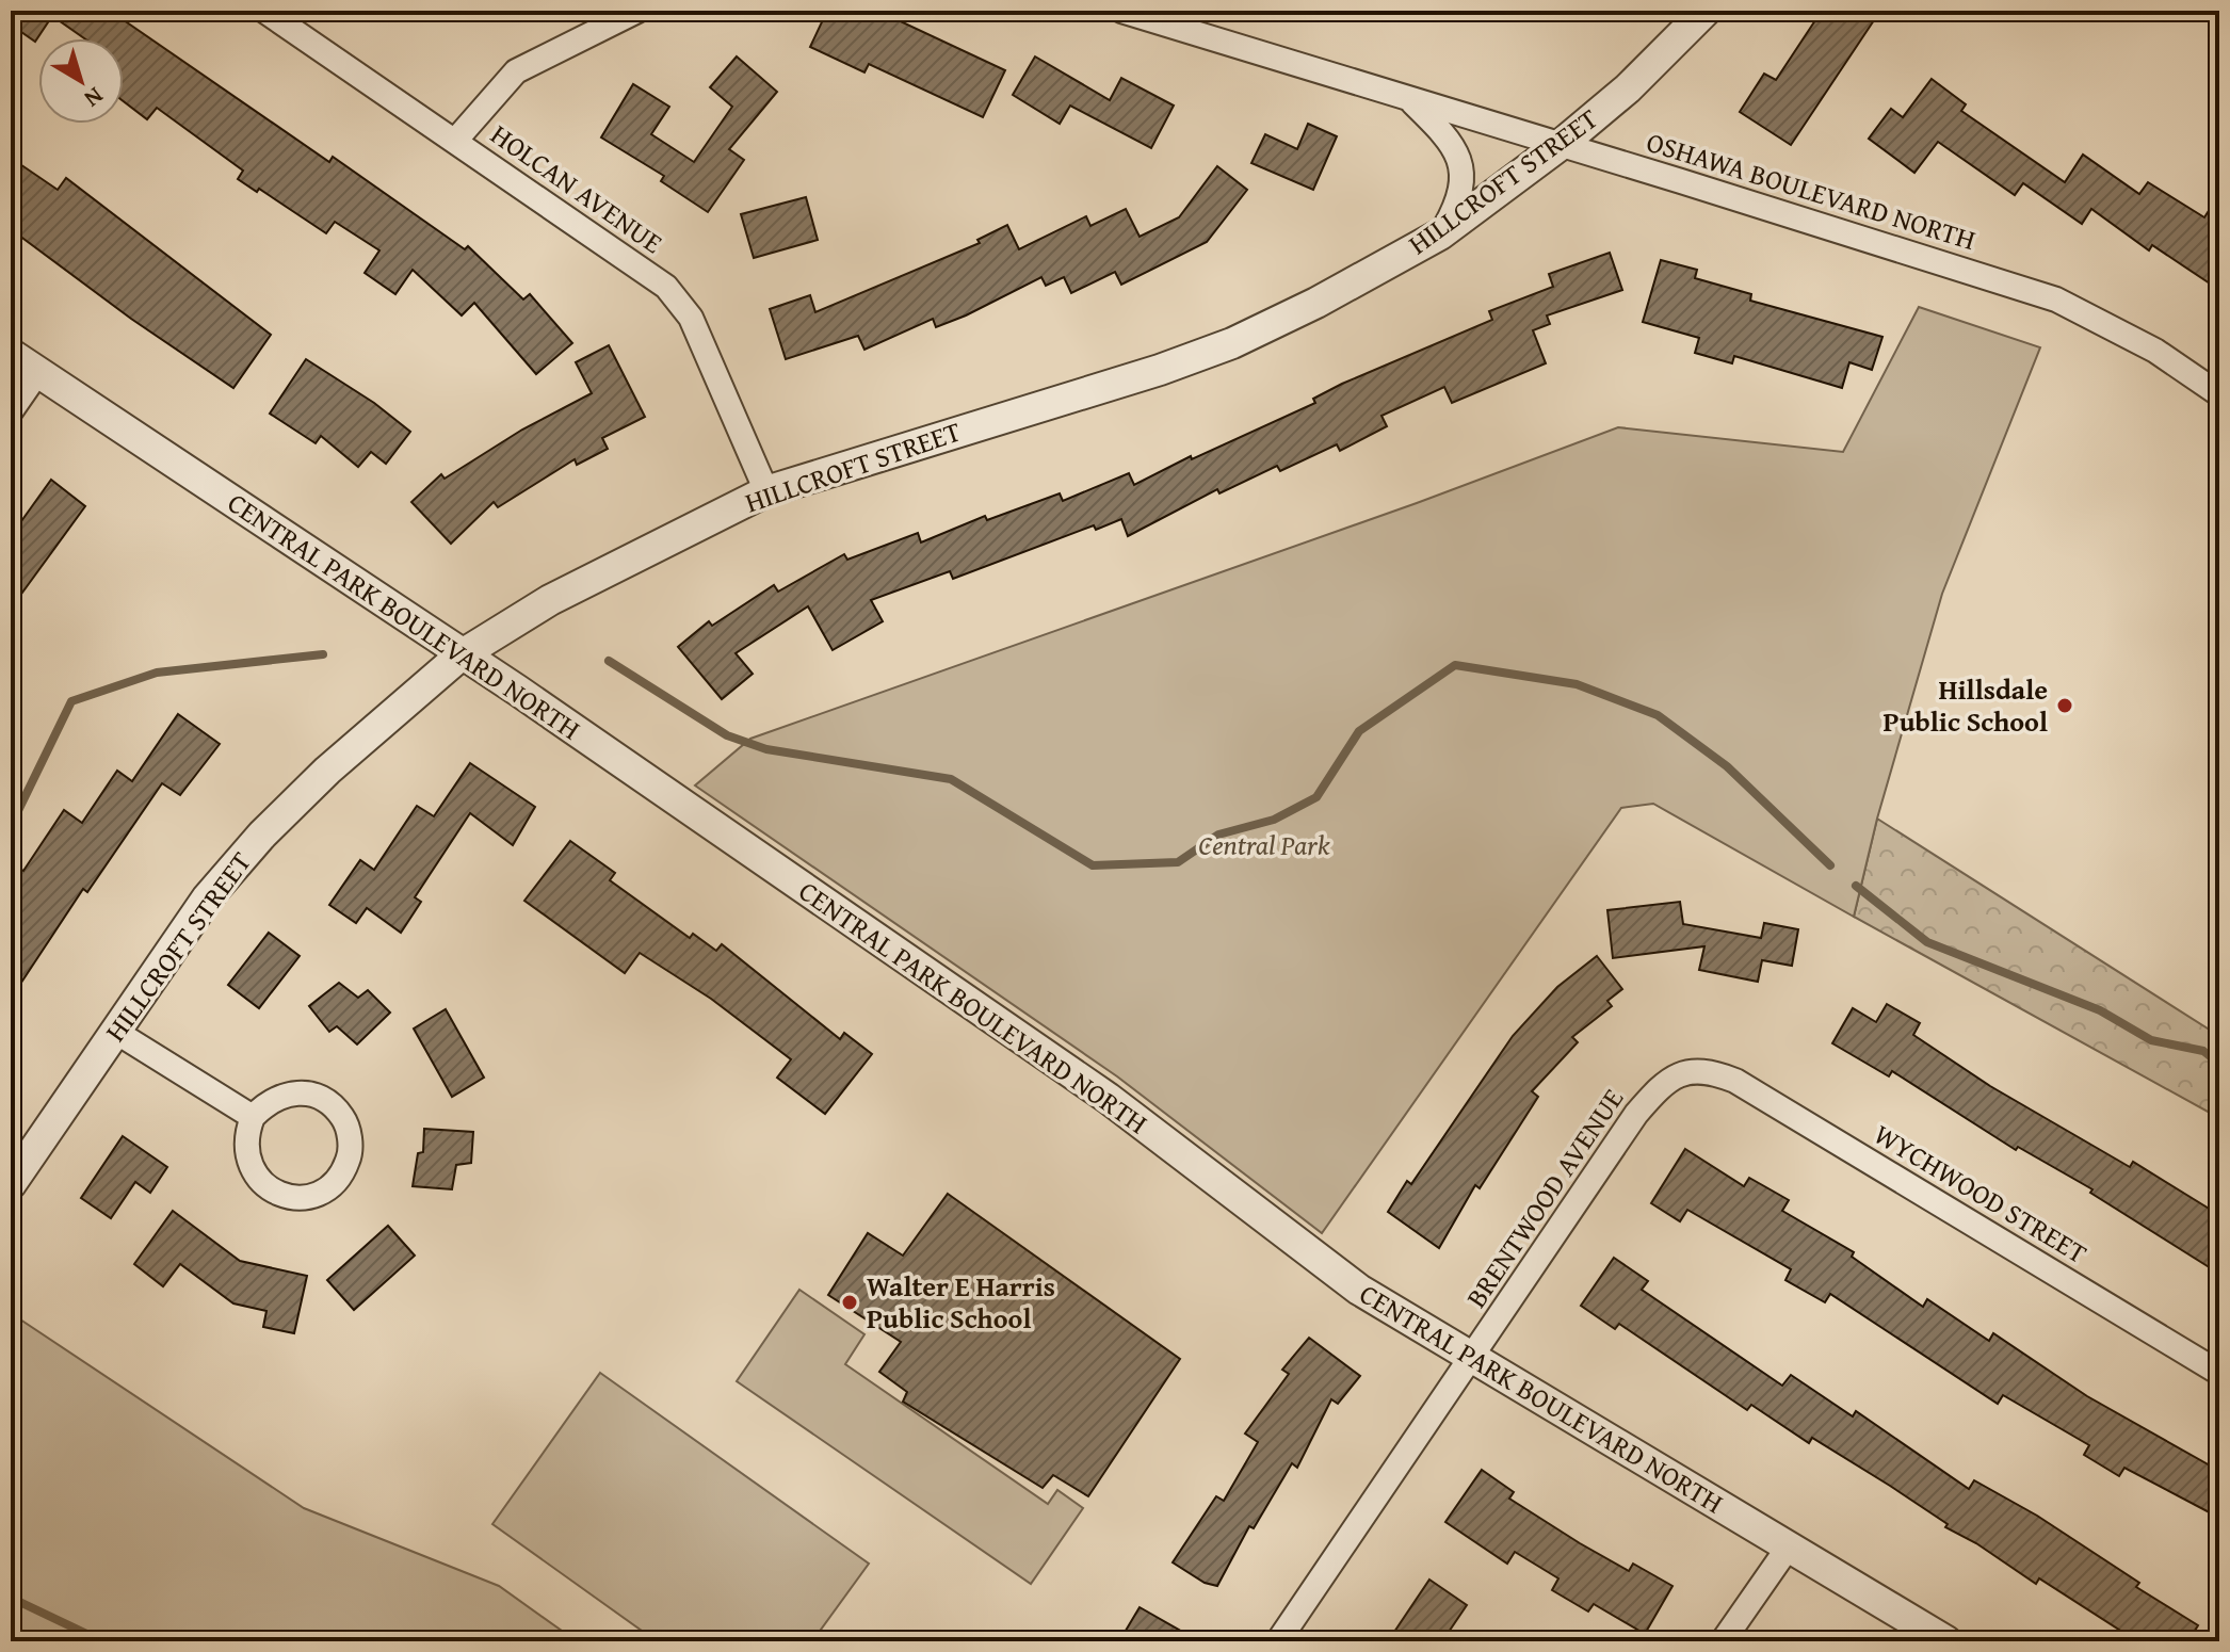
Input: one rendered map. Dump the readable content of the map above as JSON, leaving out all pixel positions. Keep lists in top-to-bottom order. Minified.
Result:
{"streets":{"street":["HILLCROFT STREET","HOLCAN AVENUE","OSHAWA BOULEVARD NORTH","CENTRAL PARK BOULEVARD NORTH","WYCHWOOD STREET","BRENTWOOD AVENUE"]},"crossings":[["HILLCROFT STREET","HOLCAN AVENUE"],["HILLCROFT STREET","OSHAWA BOULEVARD NORTH"],["HILLCROFT STREET","CENTRAL PARK BOULEVARD NORTH"],["CENTRAL PARK BOULEVARD NORTH","BRENTWOOD AVENUE"],["WYCHWOOD STREET","BRENTWOOD AVENUE"]],"parks":["Central Park"],"places":["Hillsdale Public School","Walter E Harris Public School"],"north":"bottom right"}
